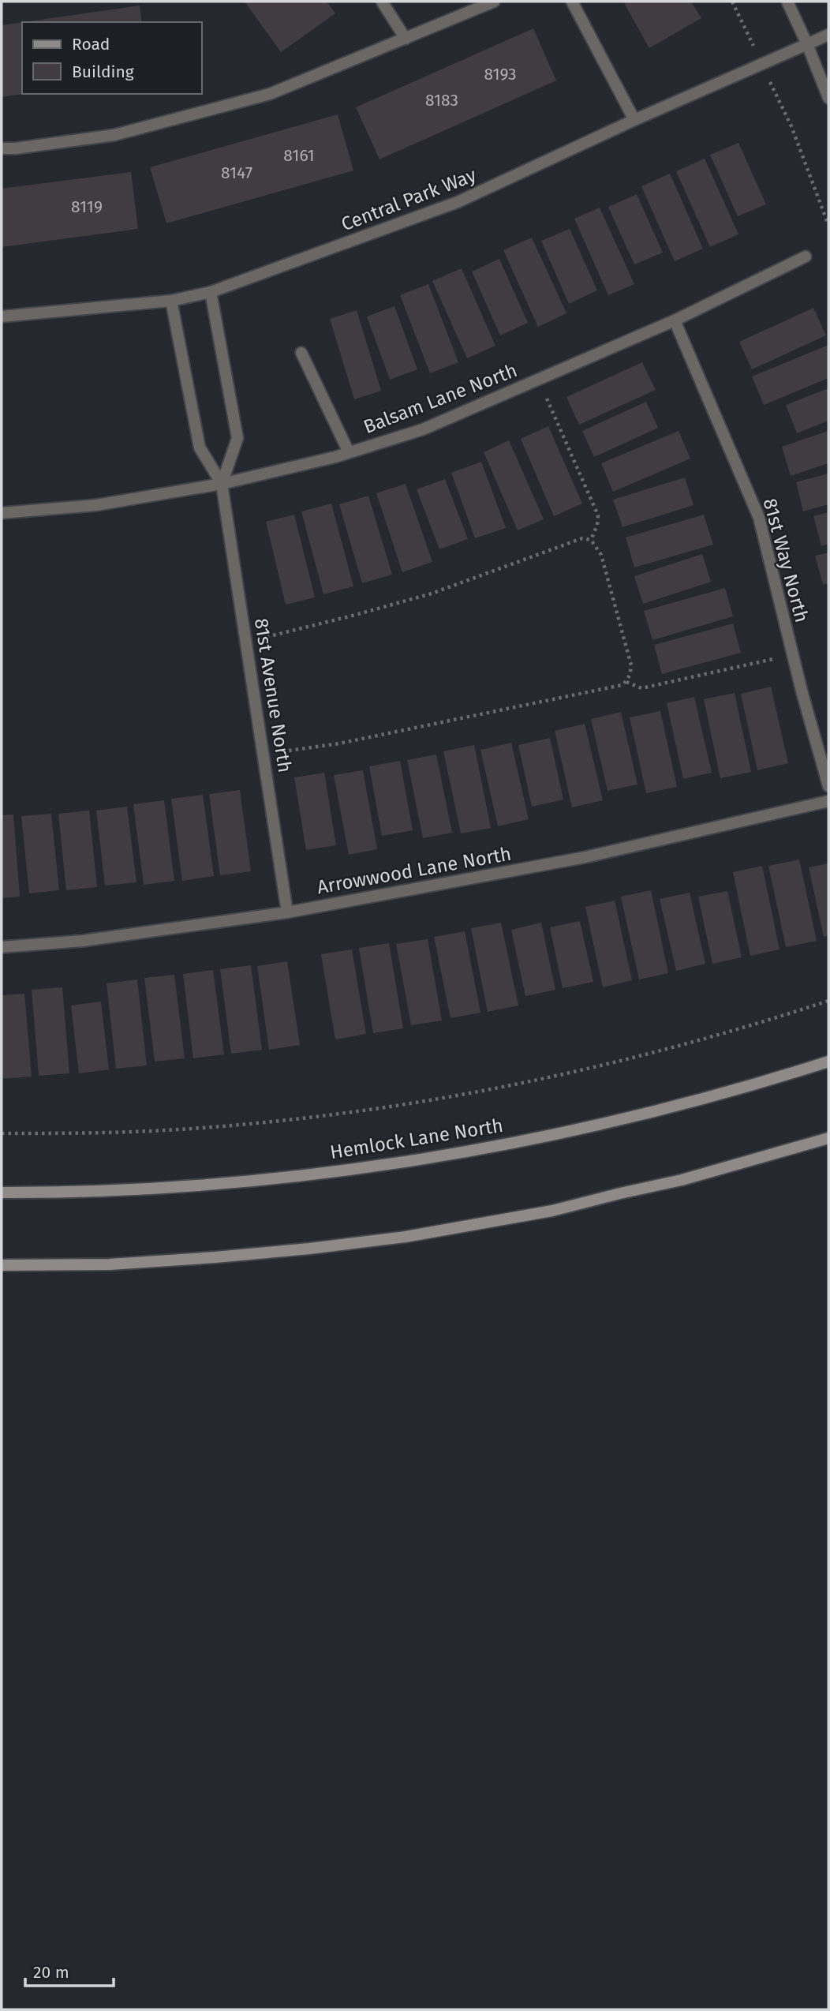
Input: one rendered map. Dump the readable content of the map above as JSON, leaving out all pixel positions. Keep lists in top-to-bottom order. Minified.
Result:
{"streets":{"main road":["Hemlock Lane North"],"street":["Central Park Way","Balsam Lane North","81st Way North","81st Avenue North","Arrowwood Lane North"]},"crossings":[["Central Park Way","81st Avenue North"],["Balsam Lane North","81st Way North"],["Balsam Lane North","81st Avenue North"],["81st Avenue North","Arrowwood Lane North"]],"house_numbers":["8193","8183","8161","8147","8119"],"legend":["Road","Building"],"scale_bar":"20 m"}
